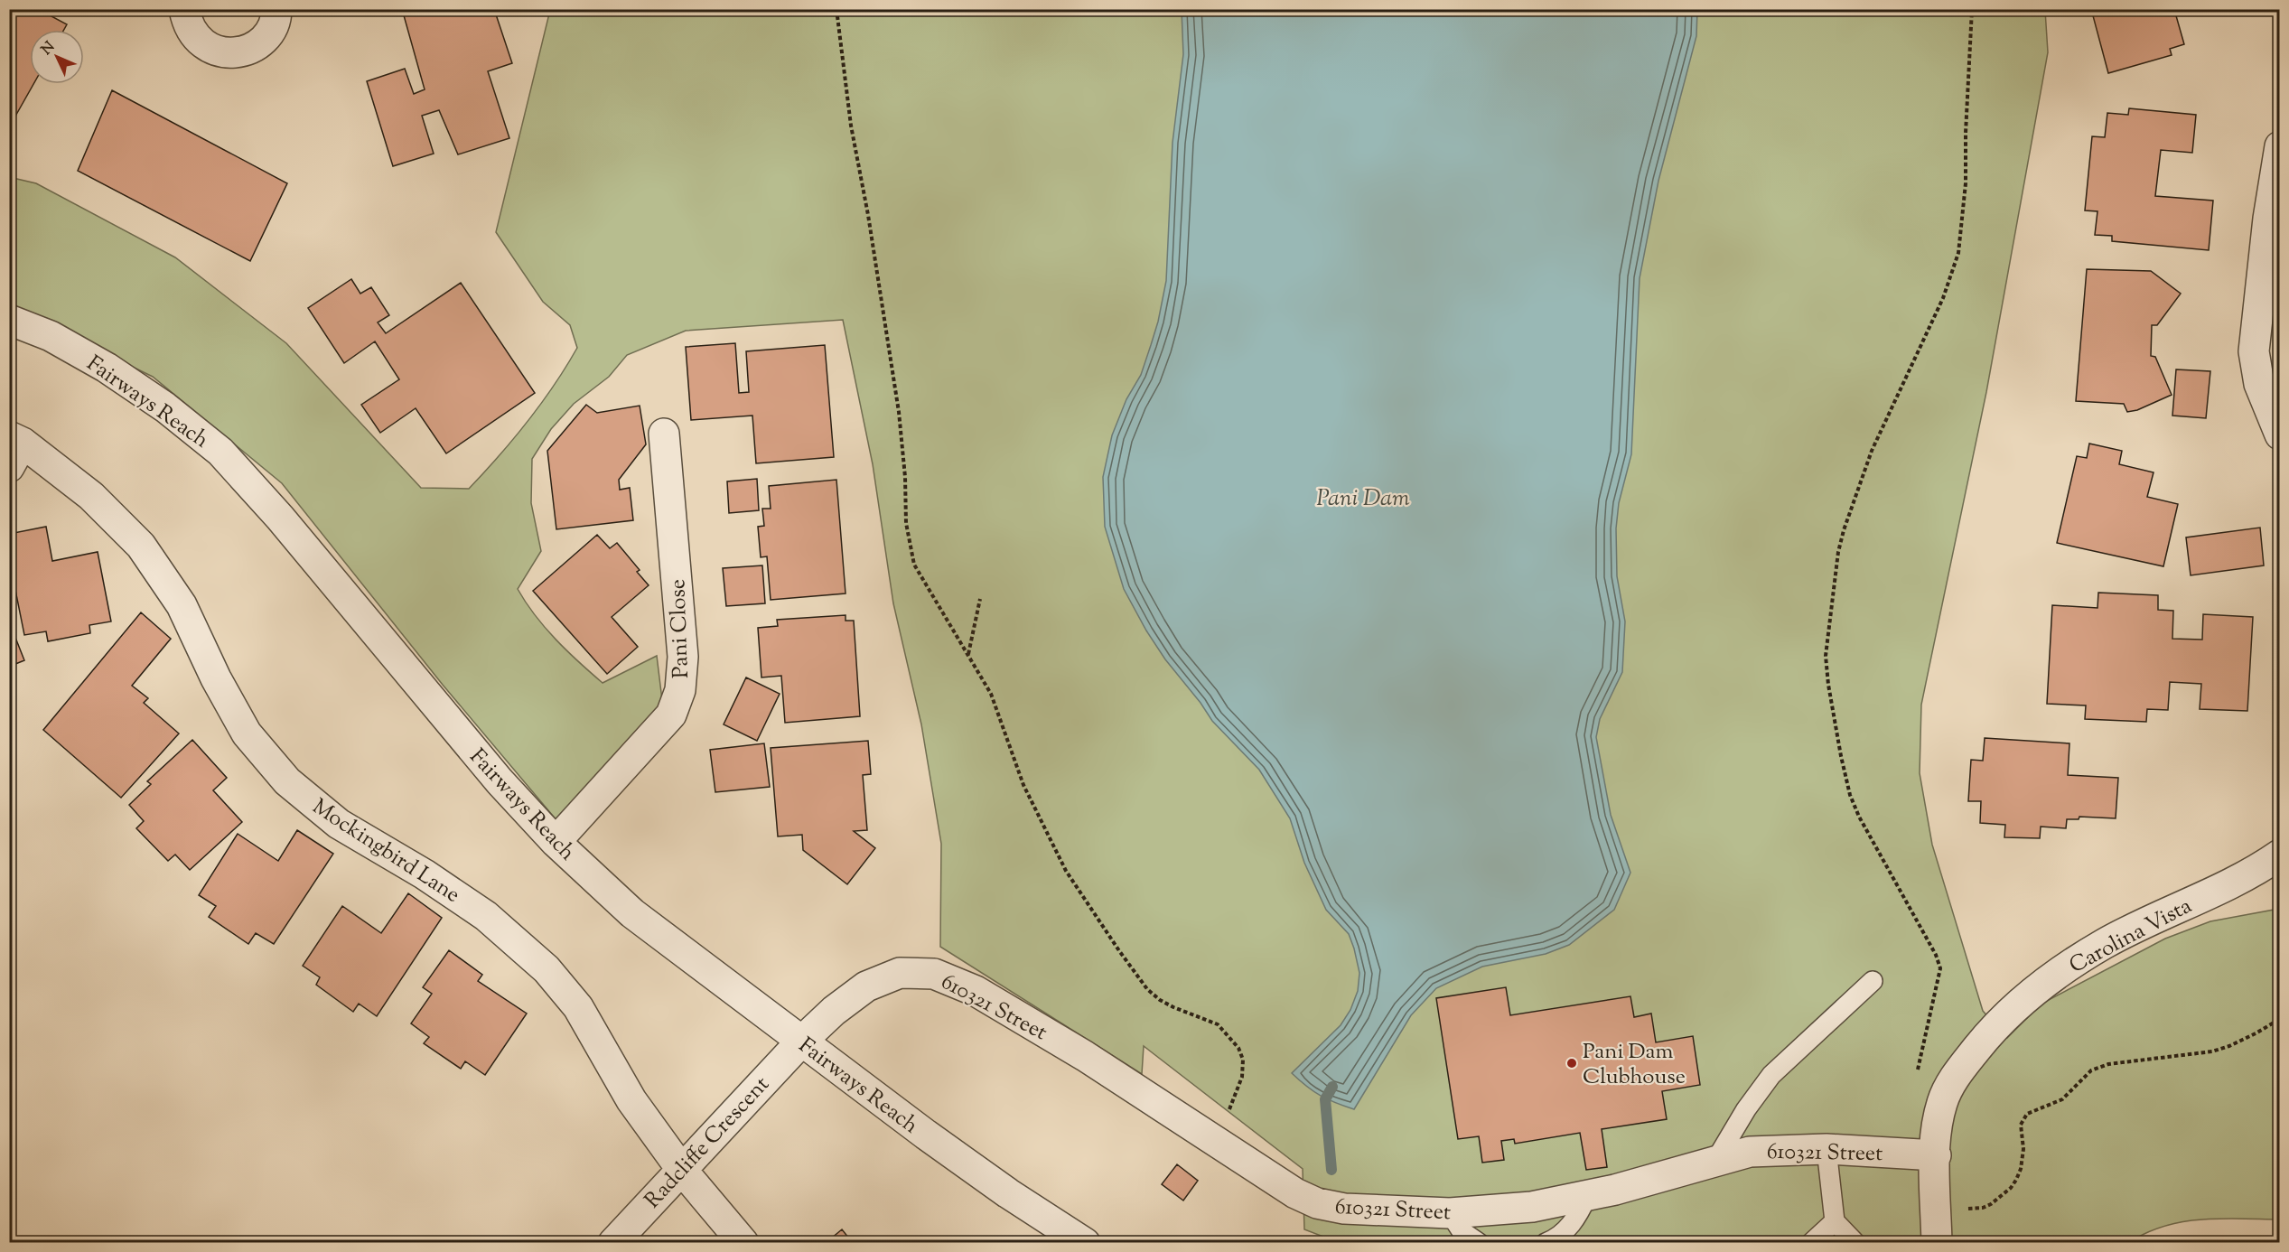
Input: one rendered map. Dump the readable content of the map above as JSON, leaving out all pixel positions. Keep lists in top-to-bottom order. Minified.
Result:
{"streets":{"street":["Fairways Reach","Pani Close","Mockingbird Lane","Carolina Vista","610321 Street","Radcliffe Crescent"]},"crossings":[["Fairways Reach","Pani Close"],["Fairways Reach","610321 Street"],["Fairways Reach","Radcliffe Crescent"],["Mockingbird Lane","Radcliffe Crescent"],["Carolina Vista","610321 Street"],["610321 Street","Radcliffe Crescent"]],"water":["Pani Dam"],"places":["Pani Dam Clubhouse"],"north":"top left"}
